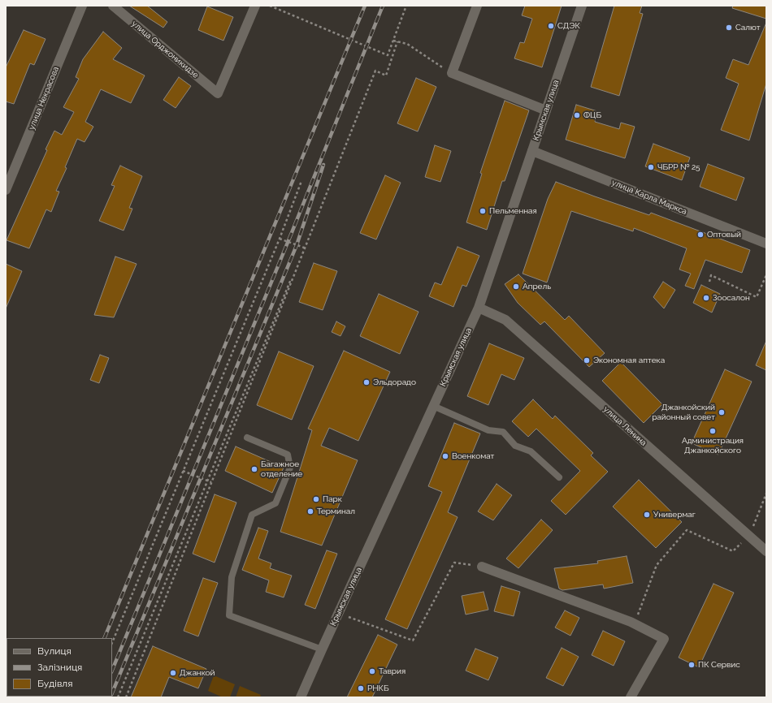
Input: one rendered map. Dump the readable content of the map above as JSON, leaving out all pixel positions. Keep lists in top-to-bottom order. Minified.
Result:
{"streets":{"main road":["улица Орджоникидзе","улица Некрасова","Крымская улица","улица Карла Маркса","улица Ленина"]},"crossings":[["Крымская улица","улица Карла Маркса"],["Крымская улица","улица Ленина"]],"places":["СДЭК","Салют","ФЦБ","ЧБРР № 25","Пельменная","Оптовый","Апрель","Зоосалон","Экономная аптека","Эльдорадо","Джанкойский районный совет","Администрация Джанкойского","Военкомат","Багажное отделение","Парк","Терминал","Универмаг","ПК Сервис","Таврия","Джанкой","РНКБ"],"legend":["Вулиця","Залізниця","Будівля"]}
